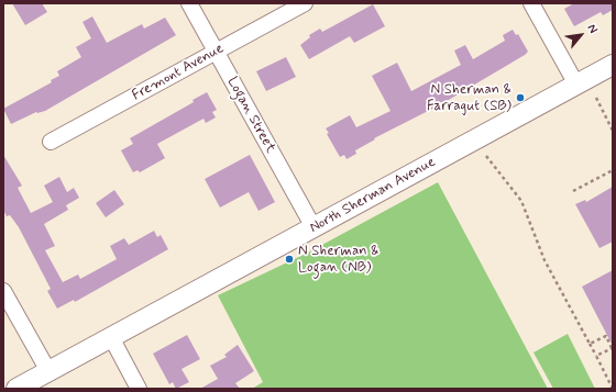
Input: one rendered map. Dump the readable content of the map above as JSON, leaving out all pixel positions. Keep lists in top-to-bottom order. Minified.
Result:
{"streets":{"street":["Fremont Avenue","Logan Street","North Sherman Avenue"]},"crossings":[["Fremont Avenue","Logan Street"],["Logan Street","North Sherman Avenue"]],"places":["N Sherman & Farragut (SB)","N Sherman & Logan (NB)"],"north":"top right"}
